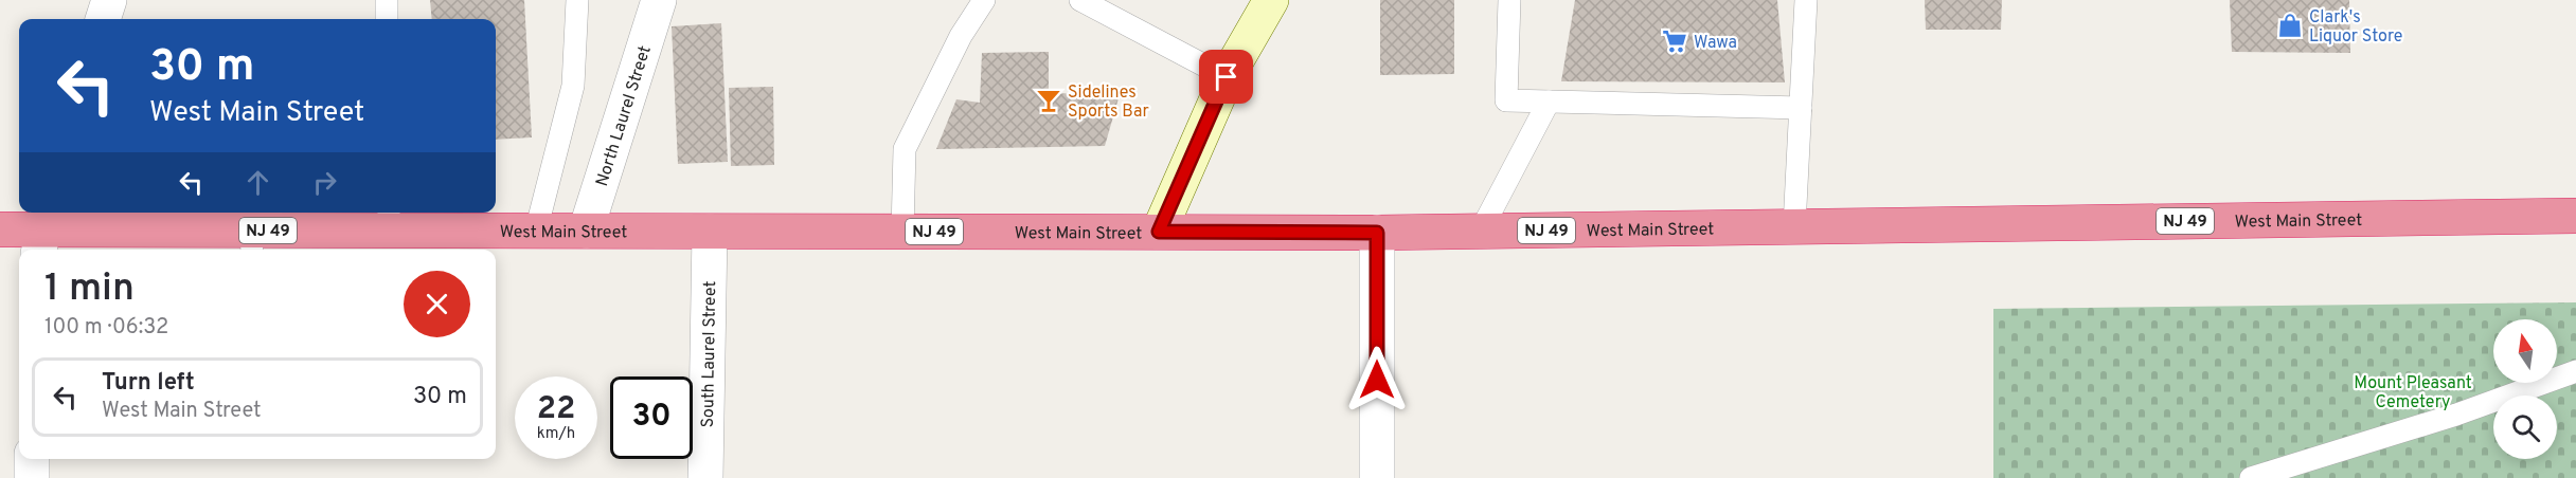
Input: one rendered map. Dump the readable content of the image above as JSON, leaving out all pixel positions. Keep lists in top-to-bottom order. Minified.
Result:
{"streets":{"highway":["West Main Street","NJ 49"],"street":["North Laurel Street","South Laurel Street"]},"crossings":[["North Laurel Street","West Main Street"],["West Main Street","South Laurel Street"]],"parks":["Mount Pleasant Cemetery"],"places":{"shop":["Clark's Liquor Store"],"supermarket":["Wawa"],"bar":["Sidelines Sports Bar"]},"north":"top","page":{"turn":["30 m","West Main Street"],"heading":["1 min","100 m · 06:32"],"list":[{"name":"Turn left","note":"West Main Street","value":"30 m"}],"speed":"22 km/h","limit":"30"}}
